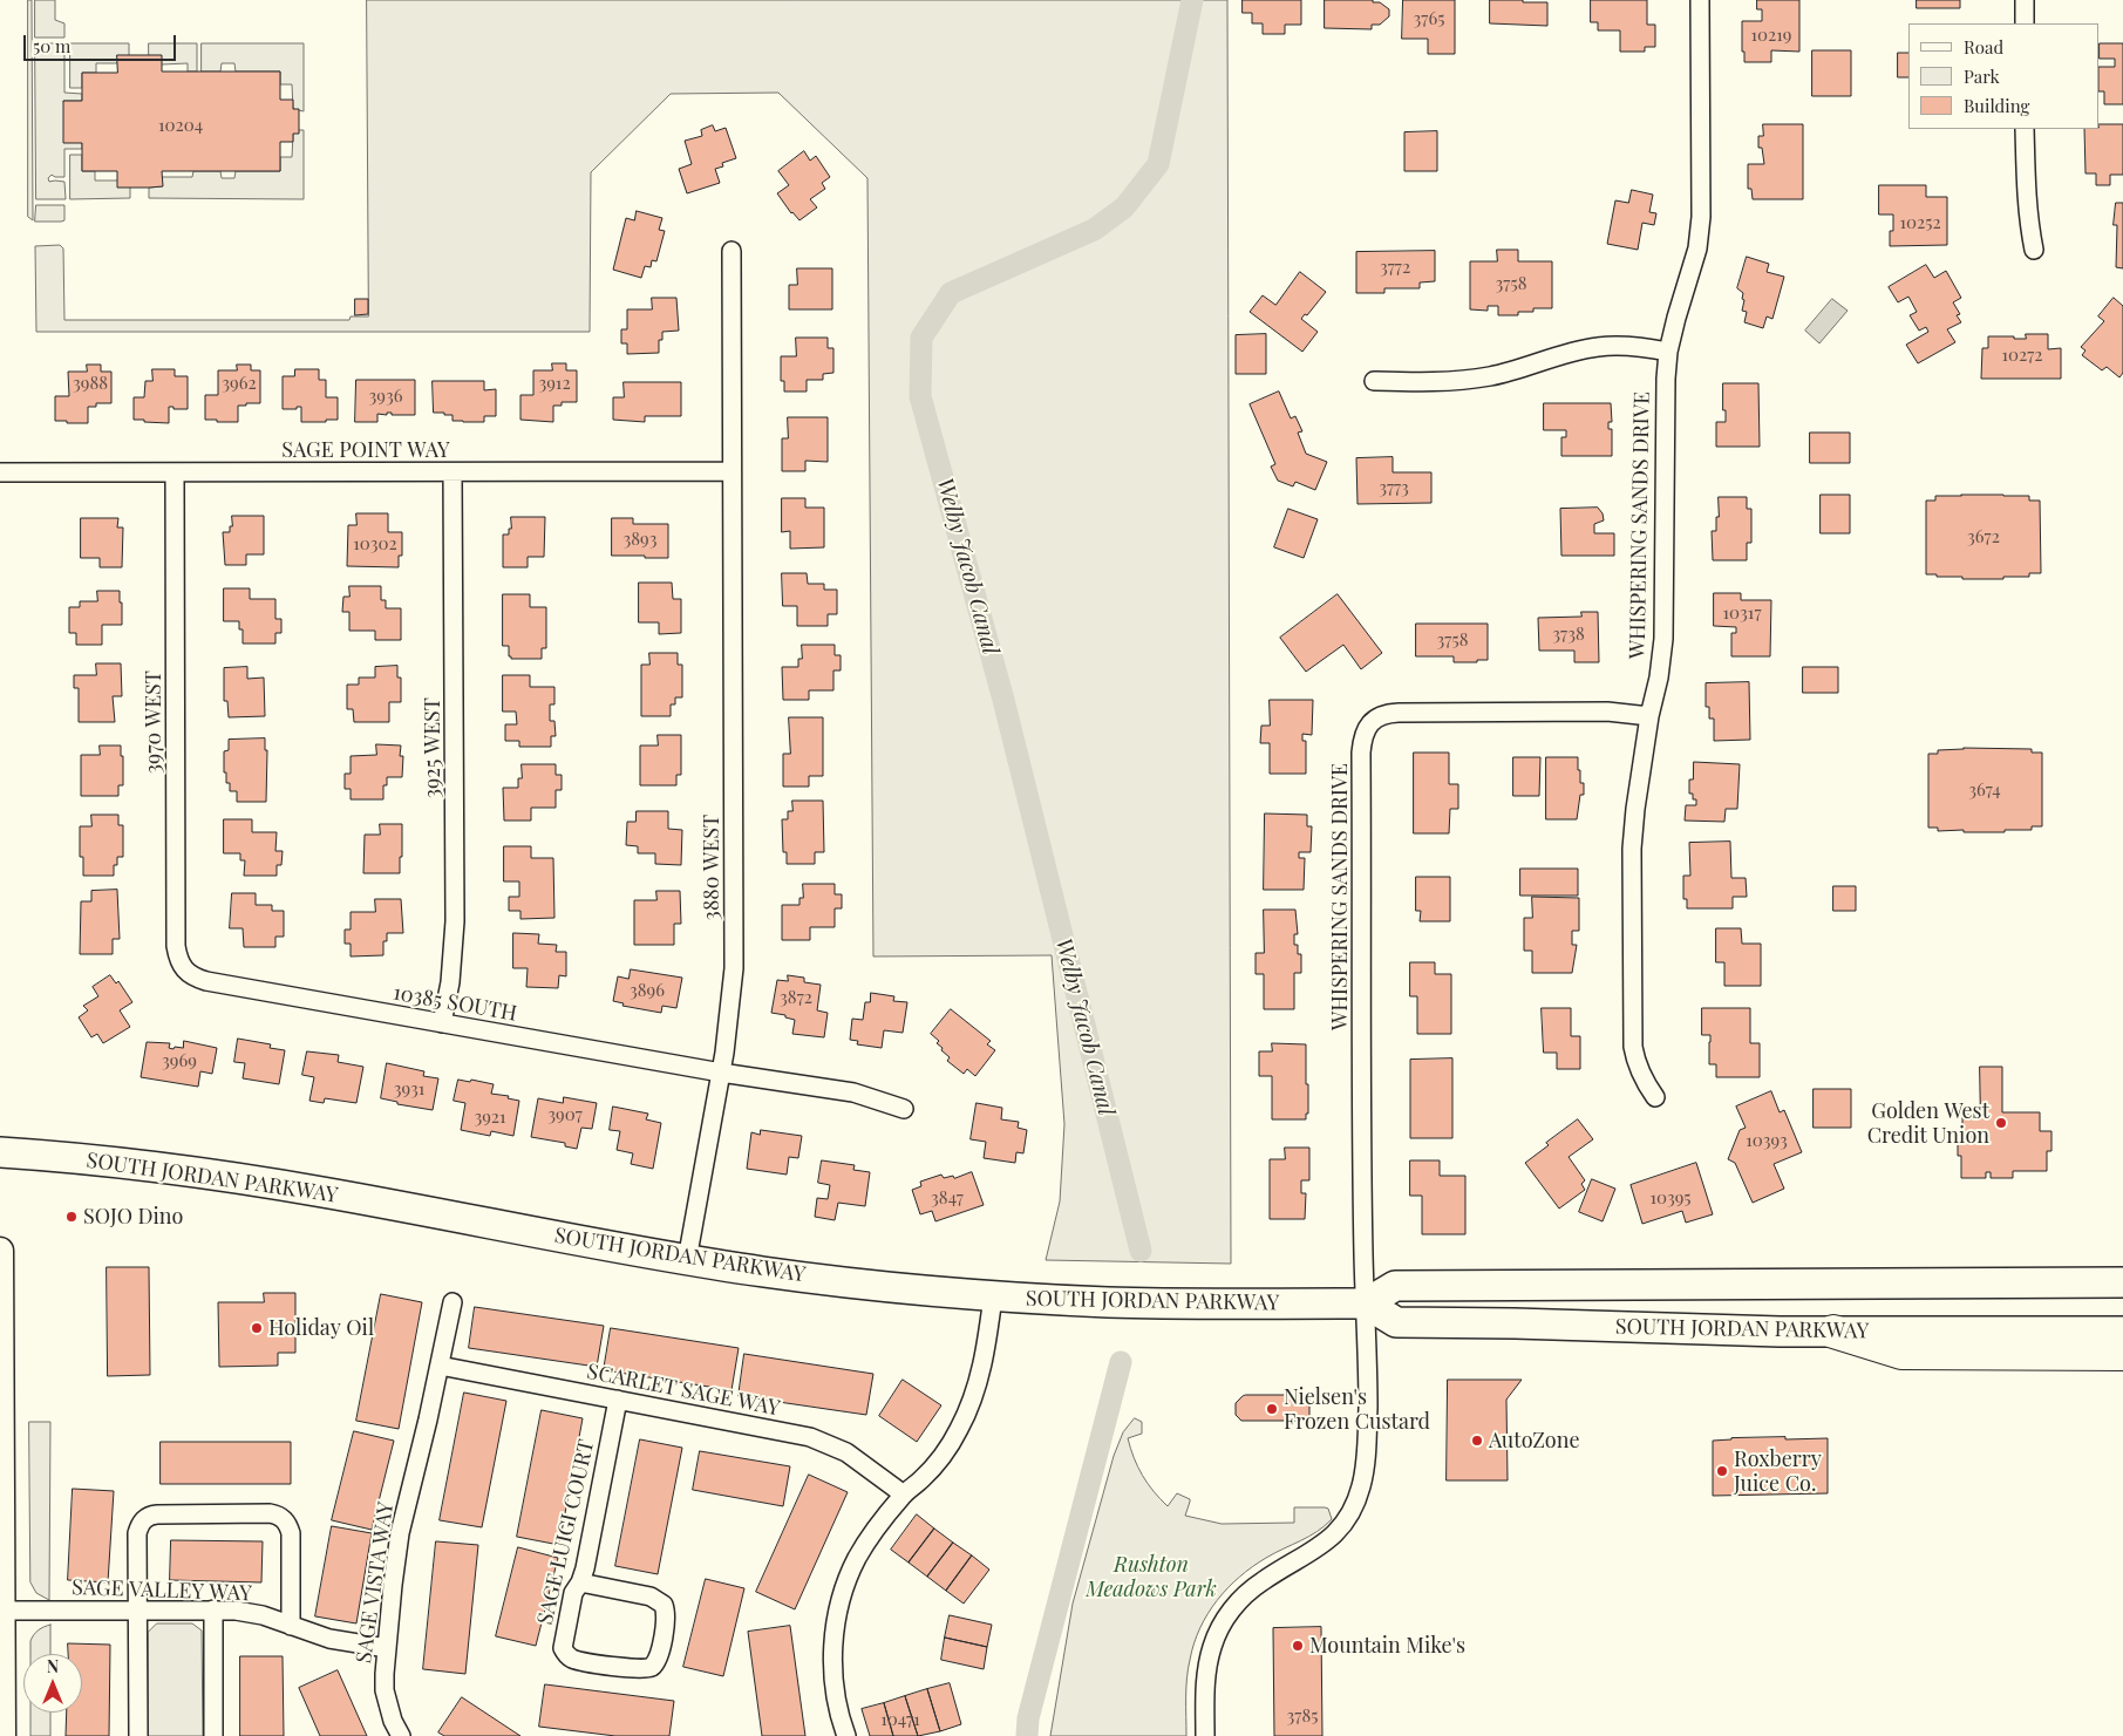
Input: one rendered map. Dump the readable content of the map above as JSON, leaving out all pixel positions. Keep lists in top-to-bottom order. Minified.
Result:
{"streets":{"main road":["SOUTH JORDAN PARKWAY"],"street":["SAGE POINT WAY","WHISPERING SANDS DRIVE","3970 WEST","3925 WEST","3880 WEST","10385 SOUTH","SCARLET SAGE WAY","SAGE LUIGI COURT","SAGE VISTA WAY","SAGE VALLEY WAY"]},"crossings":[["SAGE POINT WAY","3970 WEST"],["SAGE POINT WAY","3925 WEST"],["SAGE POINT WAY","3880 WEST"],["WHISPERING SANDS DRIVE","SOUTH JORDAN PARKWAY"],["3970 WEST","10385 SOUTH"],["3925 WEST","10385 SOUTH"],["3880 WEST","10385 SOUTH"],["3880 WEST","SOUTH JORDAN PARKWAY"],["SCARLET SAGE WAY","SAGE LUIGI COURT"],["SCARLET SAGE WAY","SAGE VISTA WAY"],["SAGE VISTA WAY","SAGE VALLEY WAY"]],"water":["Welby Jacob Canal"],"parks":["Rushton Meadows Park"],"places":["Golden West Credit Union","SOJO Dino","Holiday Oil","Nielsen's Frozen Custard","AutoZone","Roxberry Juice Co.","Mountain Mike's"],"house_numbers":["3765","10219","10204","10252","3772","3758","10272","3988","3962","3912","3936","3773","3672","3893","10302","10317","3738","3758","3674","3896","3872","3969","3931","3907","3921","10393","3847","10395","3785","10471"],"legend":["Road","Park","Building"],"scale_bar":"50 m","north":"top"}
